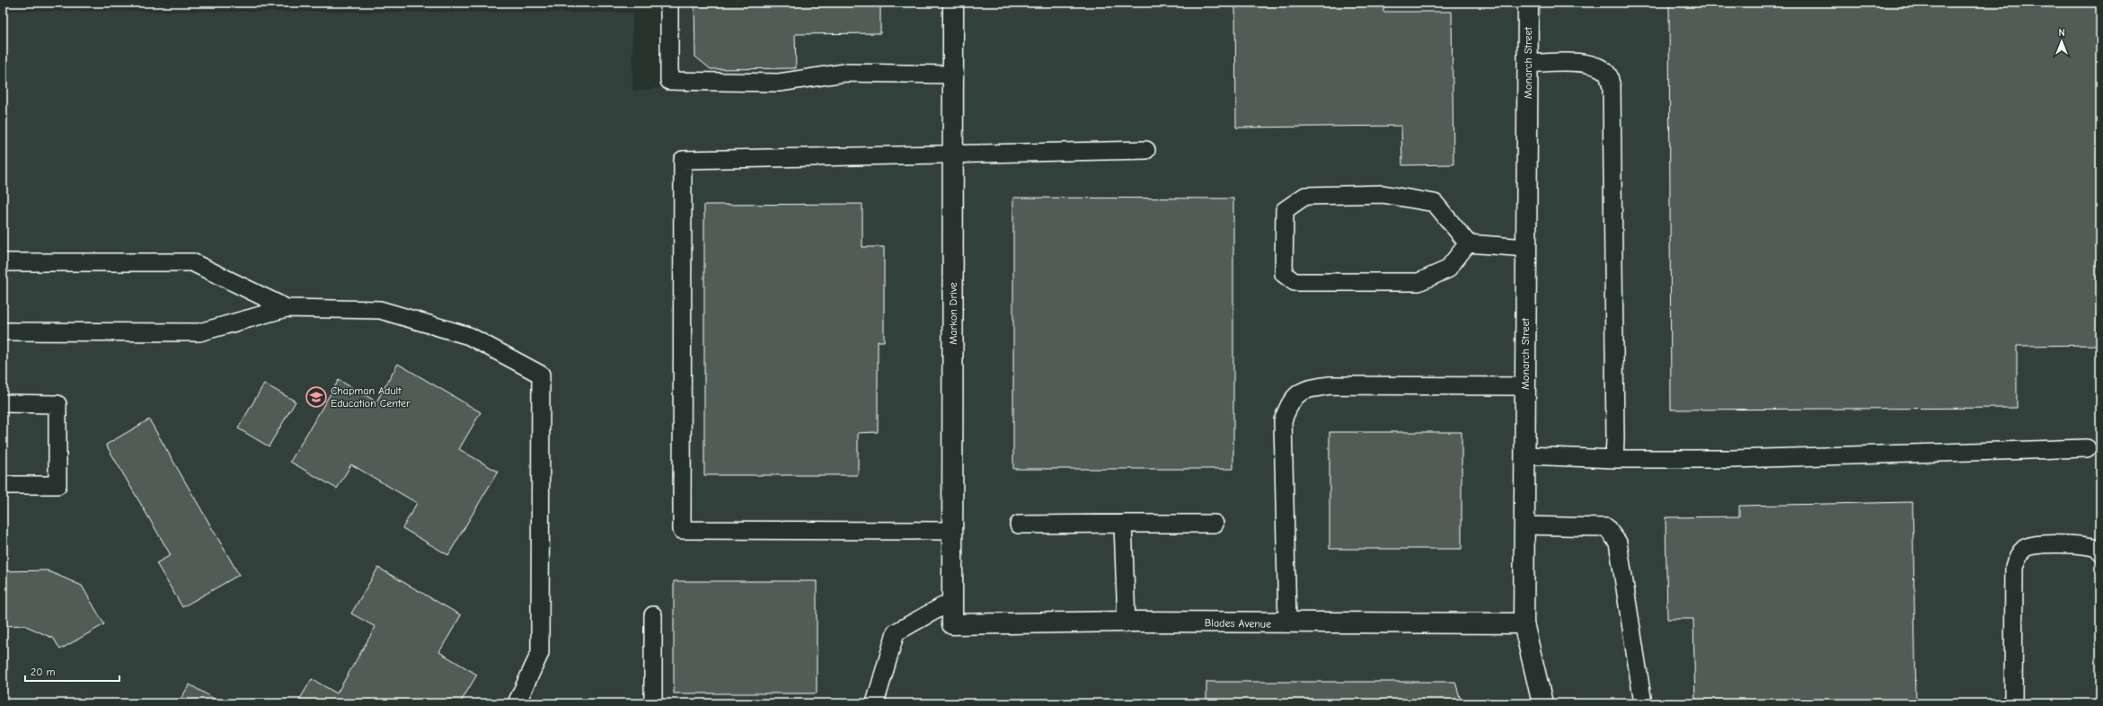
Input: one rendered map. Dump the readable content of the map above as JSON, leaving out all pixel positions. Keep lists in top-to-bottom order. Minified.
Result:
{"streets":{"street":["Monarch Street","Markon Drive","Blades Avenue"]},"crossings":[["Monarch Street","Blades Avenue"],["Markon Drive","Blades Avenue"]],"places":{"school or university":["Chapman Adult Education Center"]},"scale_bar":"20 m","north":"top"}
